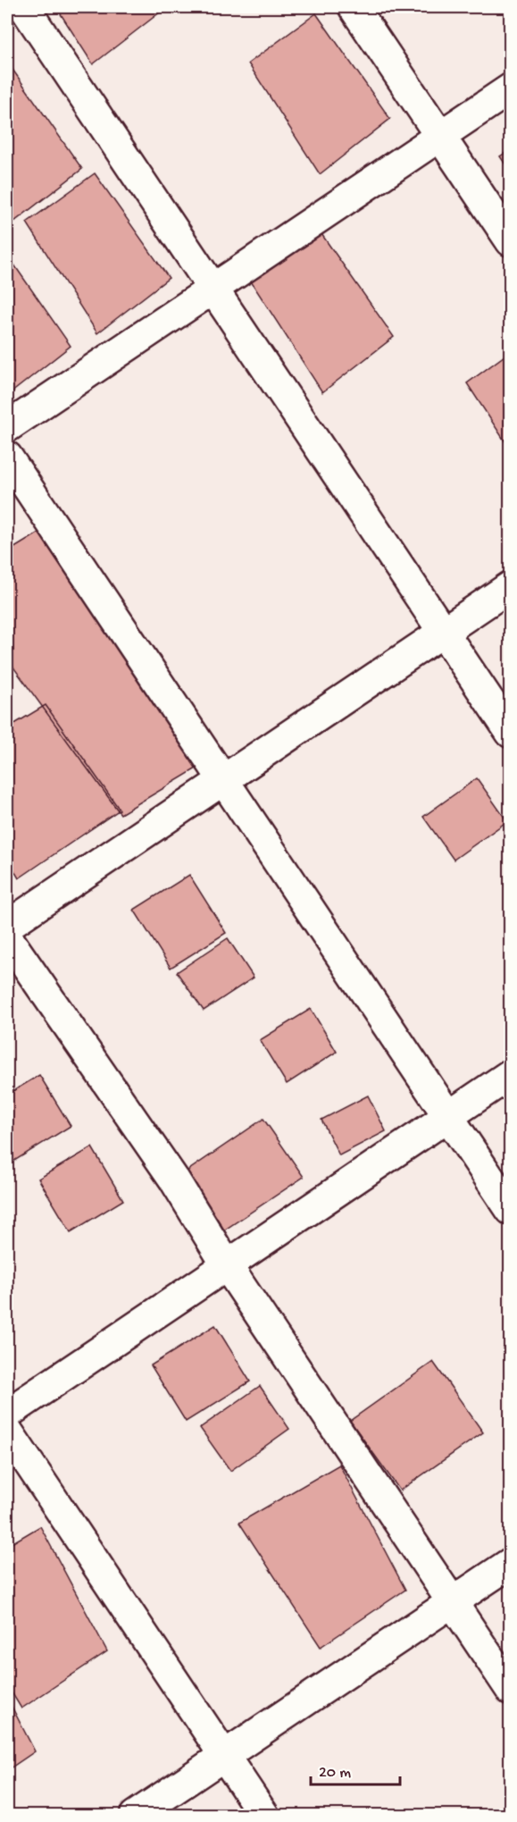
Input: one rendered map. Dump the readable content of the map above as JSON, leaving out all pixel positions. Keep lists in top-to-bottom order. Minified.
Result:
{"scale_bar":"20 m"}
